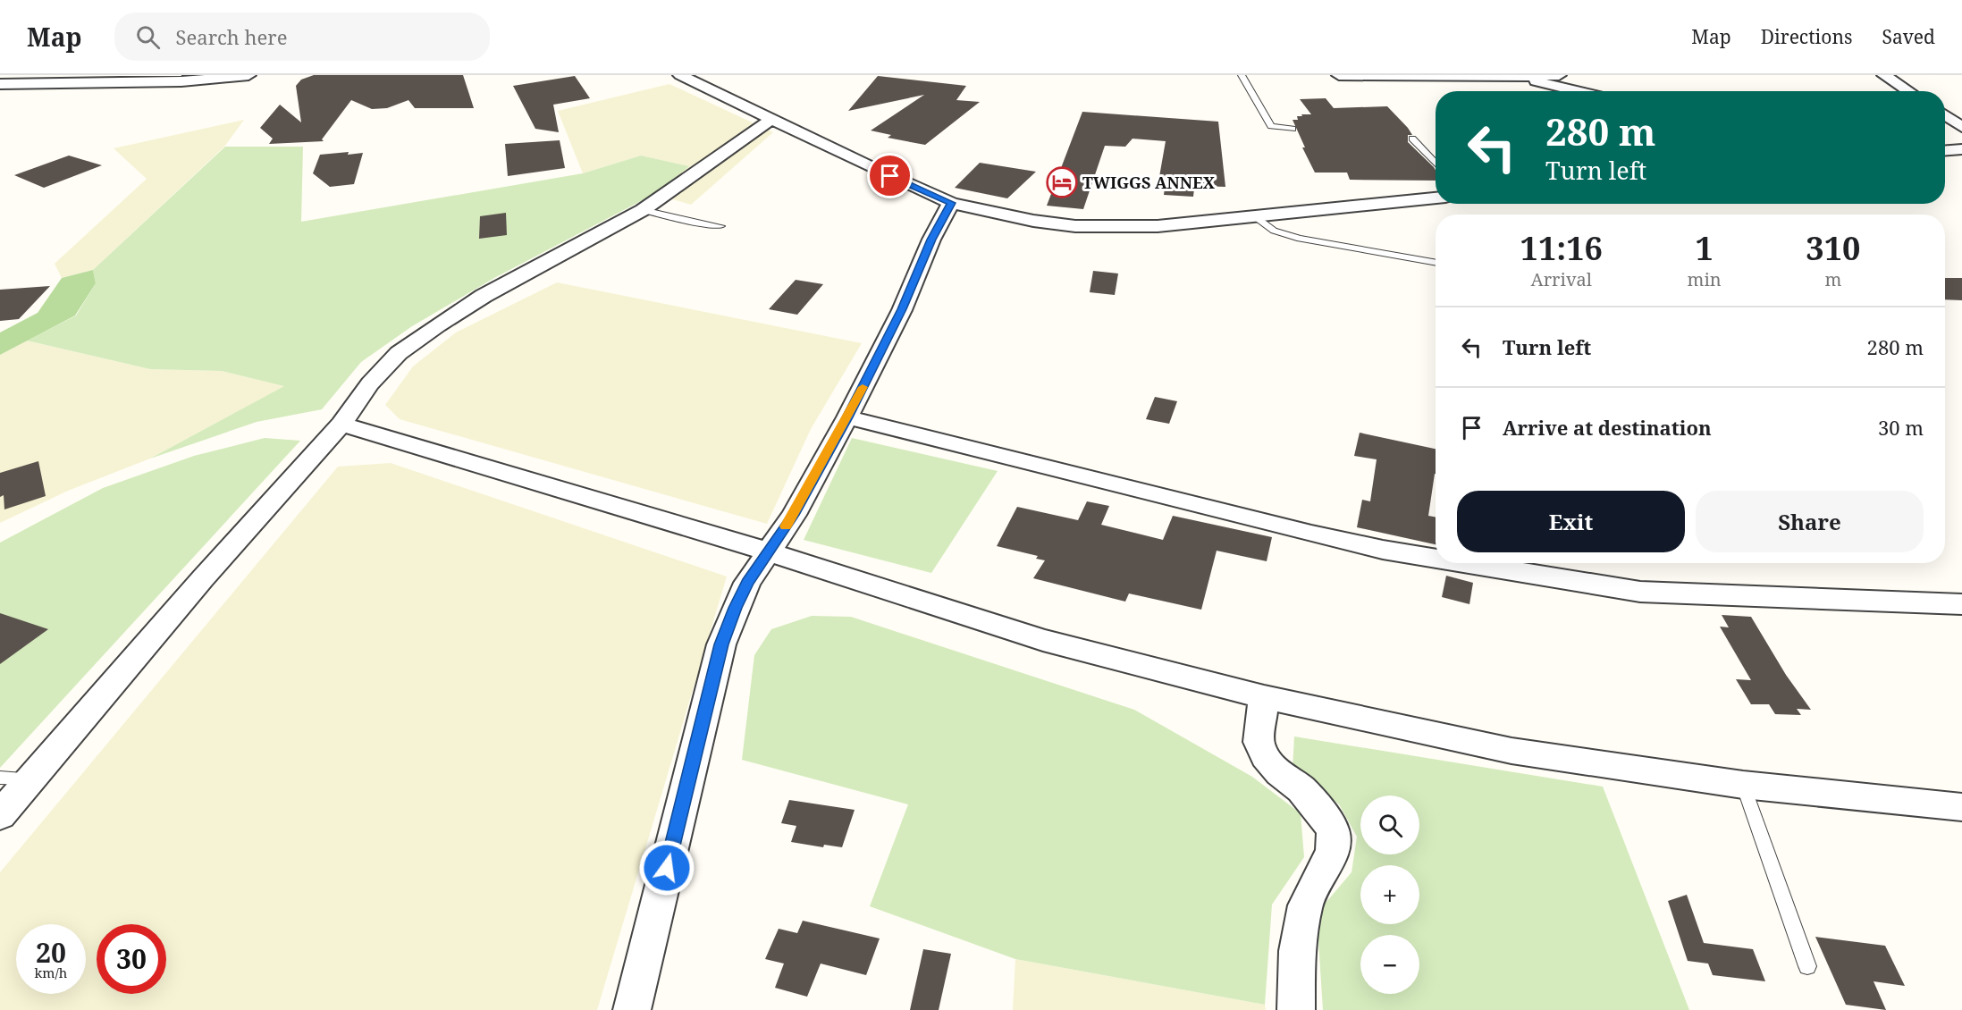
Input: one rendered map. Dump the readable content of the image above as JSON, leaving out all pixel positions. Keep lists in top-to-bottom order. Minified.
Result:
{"places":{"hotel":["TWIGGS ANNEX"]},"page":{"header":"Map","search":"Search here","nav":["Map","Directions","Saved"],"turn":["280 m","Turn left"],"eta":["11:16","Arrival","1","min","310","m"],"list":[{"name":"Turn left","value":"280 m"},{"name":"Arrive at destination","value":"30 m"}],"buttons":["Exit","Share"],"map_buttons":["+","−"],"speed":"20 km/h","limit":"30"}}
